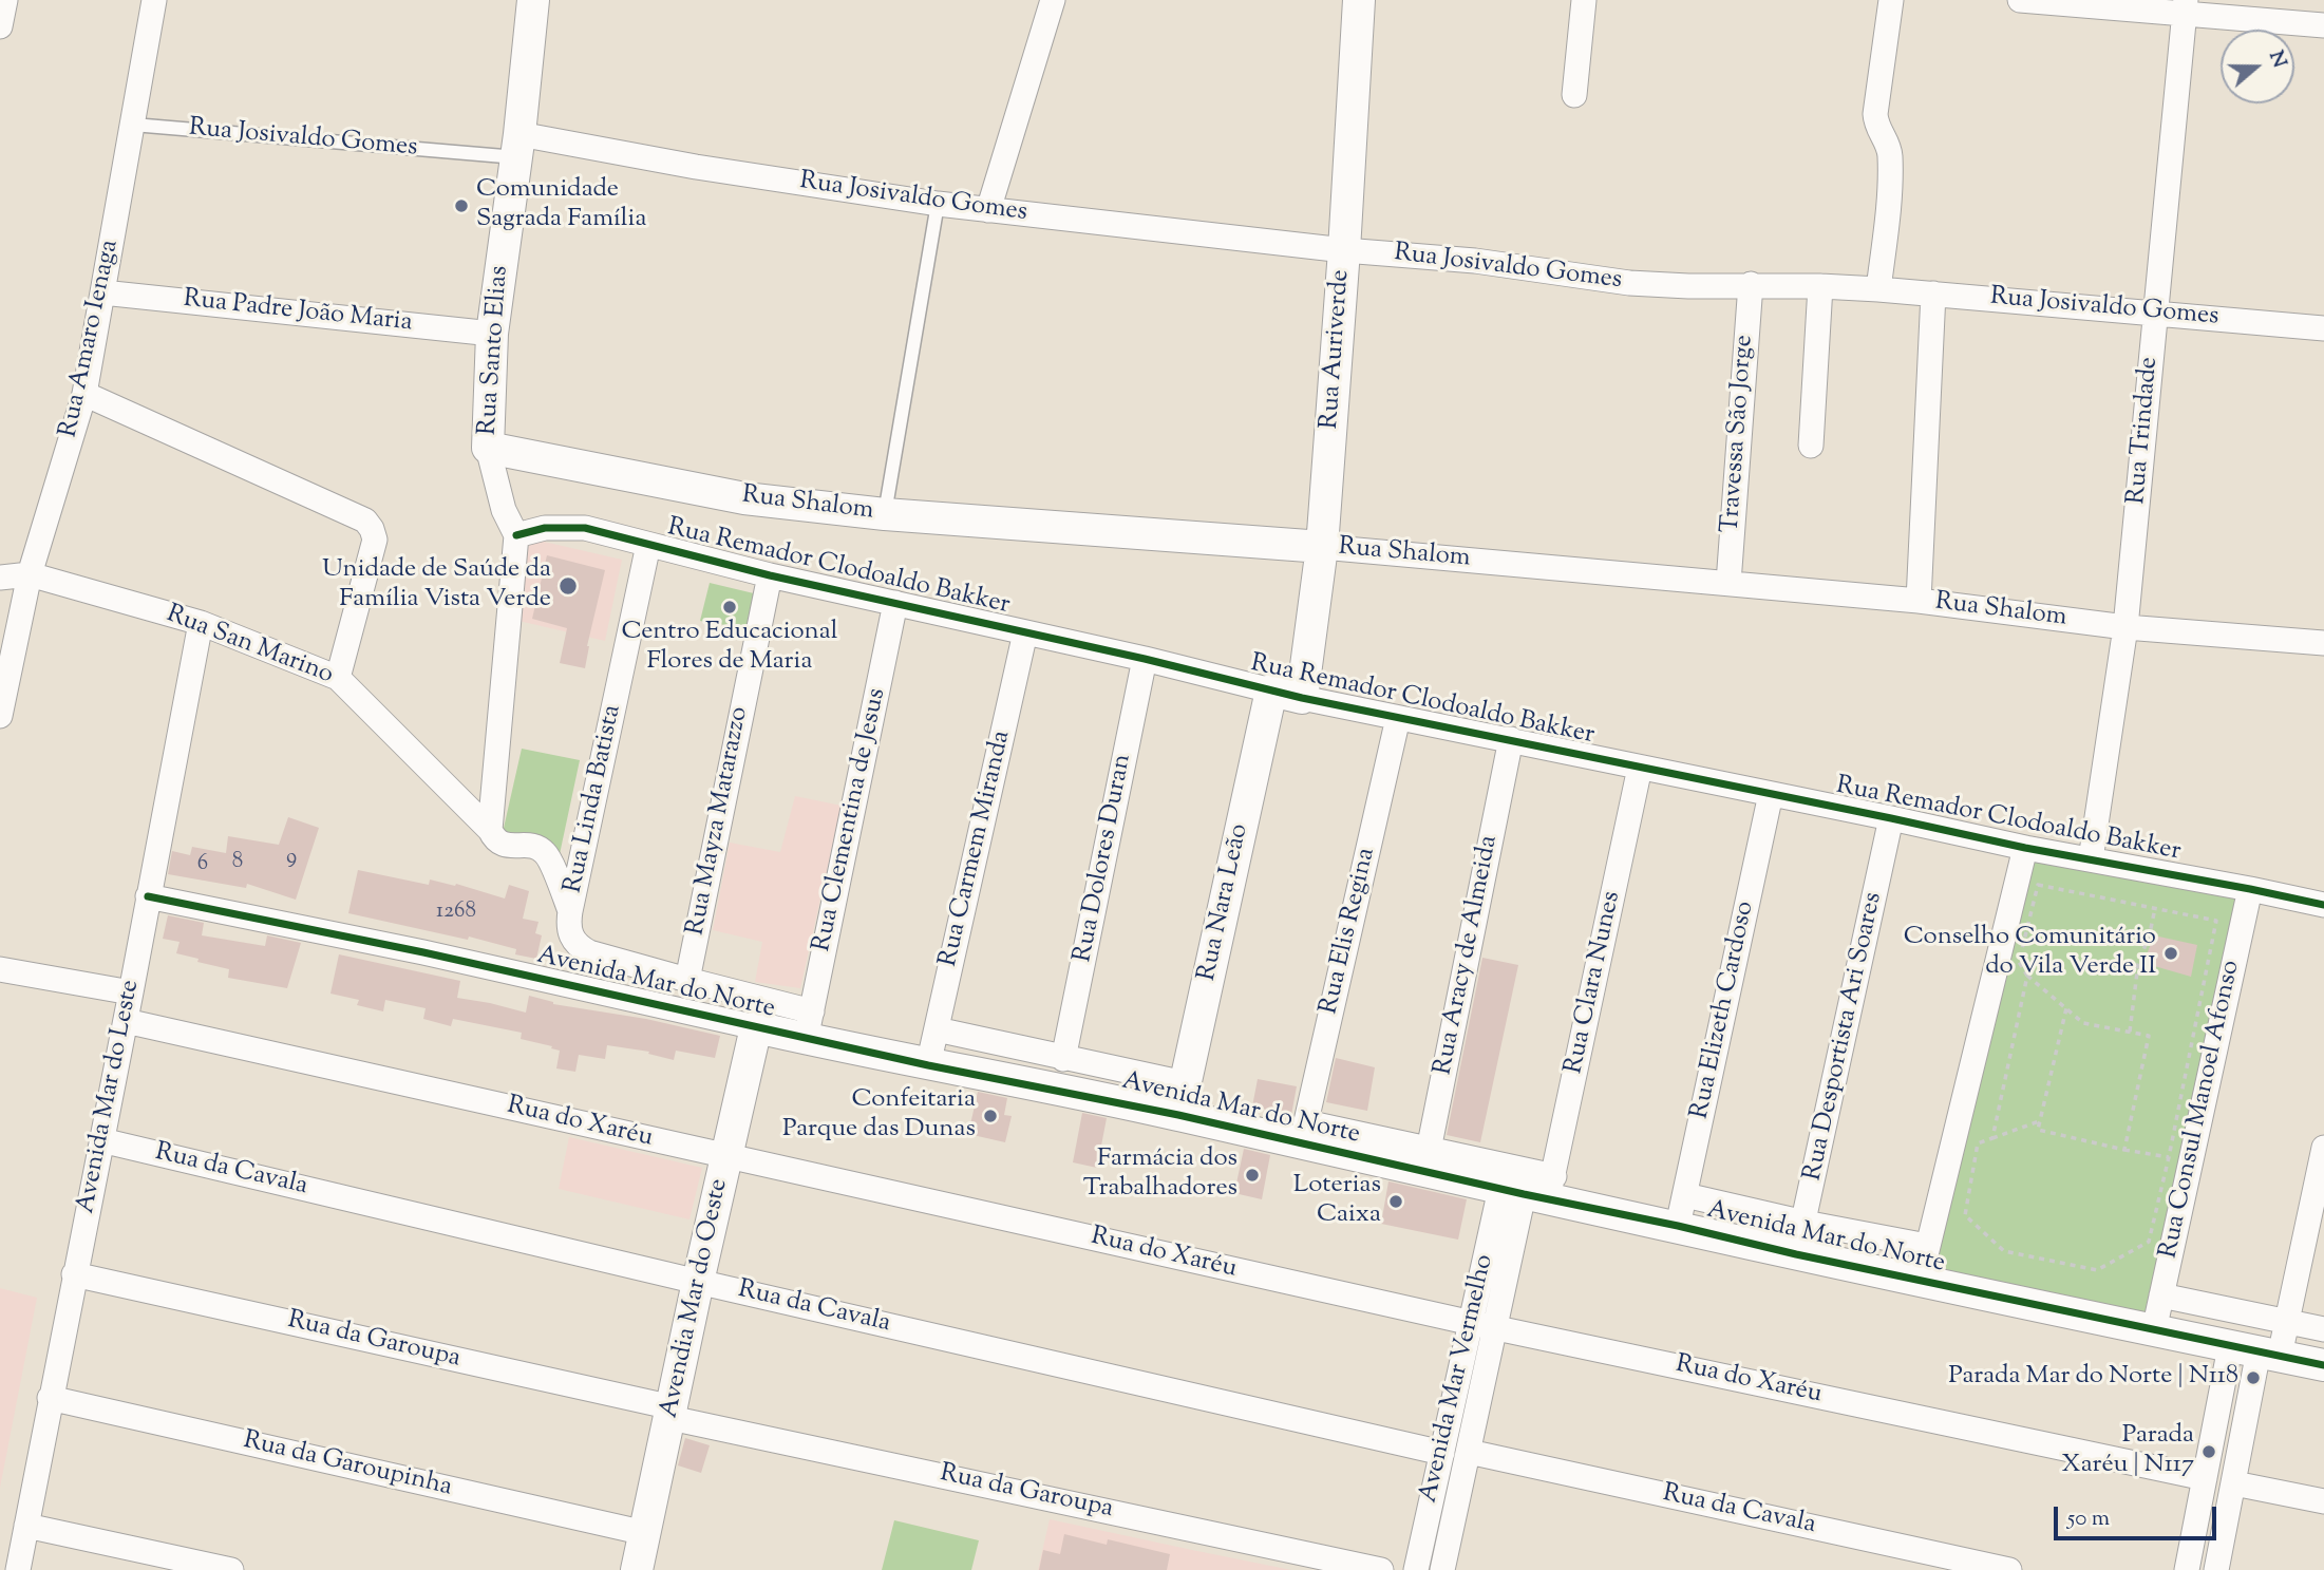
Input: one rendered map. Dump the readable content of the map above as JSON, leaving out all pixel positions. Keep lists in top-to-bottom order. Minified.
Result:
{"streets":{"street":["Rua Josivaldo Gomes","Rua Padre João Maria","Rua Amaro Ienaga","Rua Auriverde","Rua Santo Elias","Rua Trindade","Travessa São Jorge","Rua Shalom","Rua Remador Clodoaldo Bakker","Rua San Marino","Rua Linda Batista","Rua Clementina de Jesus","Rua Mayza Matarazzo","Rua Carmem Miranda","Rua Dolores Duran","Rua Nara Leão","Rua Elis Regina","Rua Aracy de Almeida","Rua Clara Nunes","Avenida Mar do Norte","Rua Elizeth Cardoso","Rua Desportista Ari Soares","Avenida Mar do Leste","Rua Consul Manoel Afonso","Rua do Xaréu","Rua da Cavala","Avendia Mar do Oeste","Rua da Garoupa","Avenida Mar Vermelho","Rua da Garoupinha"]},"crossings":[["Rua Josivaldo Gomes","Rua Amaro Ienaga"],["Rua Josivaldo Gomes","Rua Auriverde"],["Rua Josivaldo Gomes","Rua Santo Elias"],["Rua Josivaldo Gomes","Rua Trindade"],["Rua Josivaldo Gomes","Travessa São Jorge"],["Rua Padre João Maria","Rua Amaro Ienaga"],["Rua Padre João Maria","Rua Santo Elias"],["Rua Amaro Ienaga","Rua San Marino"],["Rua Auriverde","Rua Shalom"],["Rua Auriverde","Rua Remador Clodoaldo Bakker"],["Rua Auriverde","Rua Nara Leão"],["Rua Santo Elias","Rua Shalom"],["Rua Santo Elias","Rua Remador Clodoaldo Bakker"],["Rua Santo Elias","Rua San Marino"],["Rua Trindade","Rua Shalom"],["Rua Trindade","Rua Remador Clodoaldo Bakker"],["Travessa São Jorge","Rua Shalom"],["Rua Remador Clodoaldo Bakker","Rua Linda Batista"],["Rua Remador Clodoaldo Bakker","Rua Clementina de Jesus"],["Rua Remador Clodoaldo Bakker","Rua Mayza Matarazzo"],["Rua Remador Clodoaldo Bakker","Rua Carmem Miranda"],["Rua Remador Clodoaldo Bakker","Rua Dolores Duran"],["Rua Remador Clodoaldo Bakker","Rua Nara Leão"],["Rua Remador Clodoaldo Bakker","Rua Elis Regina"],["Rua Remador Clodoaldo Bakker","Rua Aracy de Almeida"],["Rua Remador Clodoaldo Bakker","Rua Clara Nunes"],["Rua Remador Clodoaldo Bakker","Rua Elizeth Cardoso"],["Rua Remador Clodoaldo Bakker","Rua Desportista Ari Soares"],["Rua Remador Clodoaldo Bakker","Rua Consul Manoel Afonso"],["Rua San Marino","Rua Linda Batista"],["Rua San Marino","Avenida Mar do Leste"],["Rua Clementina de Jesus","Avenida Mar do Norte"],["Rua Carmem Miranda","Avenida Mar do Norte"],["Rua Nara Leão","Avenida Mar do Norte"],["Rua Elis Regina","Avenida Mar do Norte"],["Rua Aracy de Almeida","Avenida Mar do Norte"],["Rua Clara Nunes","Avenida Mar do Norte"],["Rua Clara Nunes","Avenida Mar Vermelho"],["Avenida Mar do Norte","Rua Elizeth Cardoso"],["Avenida Mar do Norte","Rua Desportista Ari Soares"],["Avenida Mar do Norte","Avenida Mar do Leste"],["Avenida Mar do Norte","Rua Consul Manoel Afonso"],["Avenida Mar do Norte","Avendia Mar do Oeste"],["Avenida Mar do Norte","Avenida Mar Vermelho"],["Avenida Mar do Leste","Rua do Xaréu"],["Avenida Mar do Leste","Rua da Cavala"],["Avenida Mar do Leste","Rua da Garoupa"],["Avenida Mar do Leste","Rua da Garoupinha"],["Rua do Xaréu","Avendia Mar do Oeste"],["Rua do Xaréu","Avenida Mar Vermelho"],["Rua da Cavala","Avendia Mar do Oeste"],["Rua da Cavala","Avenida Mar Vermelho"],["Avendia Mar do Oeste","Rua da Garoupa"],["Avendia Mar do Oeste","Rua da Garoupinha"]],"places":["Comunidade Sagrada Família","Unidade de Saúde da Família Vista Verde","Centro Educacional Flores de Maria","Conselho Comunitário do Vila Verde II","Confeitaria Parque das Dunas","Farmácia dos Trabalhadores","Loterias Caixa","Parada Mar do Norte | N118","Parada Xaréu | N117"],"house_numbers":["9","8","6","1268"],"scale_bar":"50 m","north":"right"}
